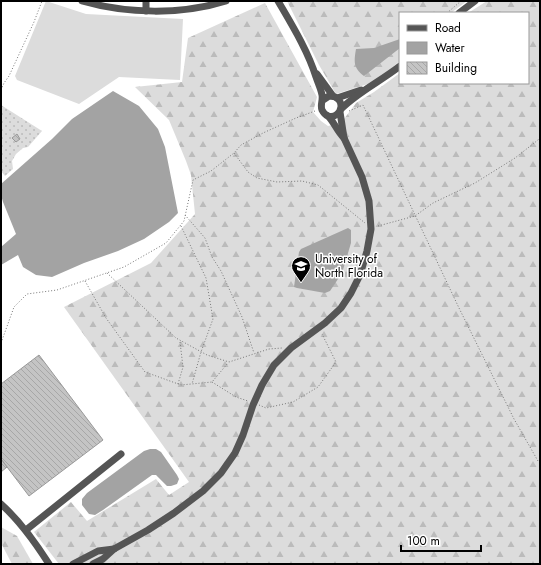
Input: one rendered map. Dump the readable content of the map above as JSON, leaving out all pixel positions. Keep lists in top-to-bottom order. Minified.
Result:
{"places":{"school or university":["University of North Florida"]},"legend":["Road","Water","Building"],"scale_bar":"100 m"}
